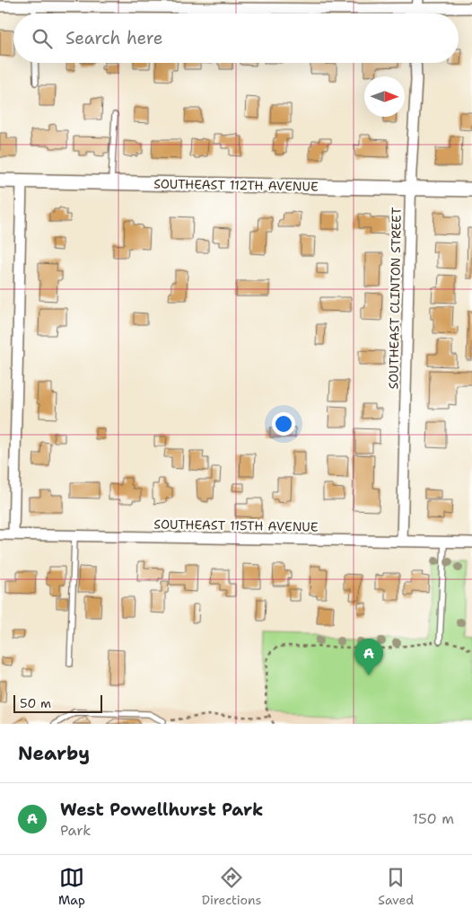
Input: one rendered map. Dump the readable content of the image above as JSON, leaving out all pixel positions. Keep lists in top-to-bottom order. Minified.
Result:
{"streets":{"main road":["SOUTHEAST 112TH AVENUE"],"street":["SOUTHEAST CLINTON STREET","SOUTHEAST 115TH AVENUE"]},"crossings":[["SOUTHEAST 112TH AVENUE","SOUTHEAST CLINTON STREET"],["SOUTHEAST CLINTON STREET","SOUTHEAST 115TH AVENUE"]],"scale_bar":"50 m","north":"right","page":{"search":"Search here","pins":"A","scale":"50 m","heading":"Nearby","list":[{"mark":"A","name":"West Powellhurst Park","note":"Park","value":"150 m"}],"nav":["Map","Directions","Saved"]}}
